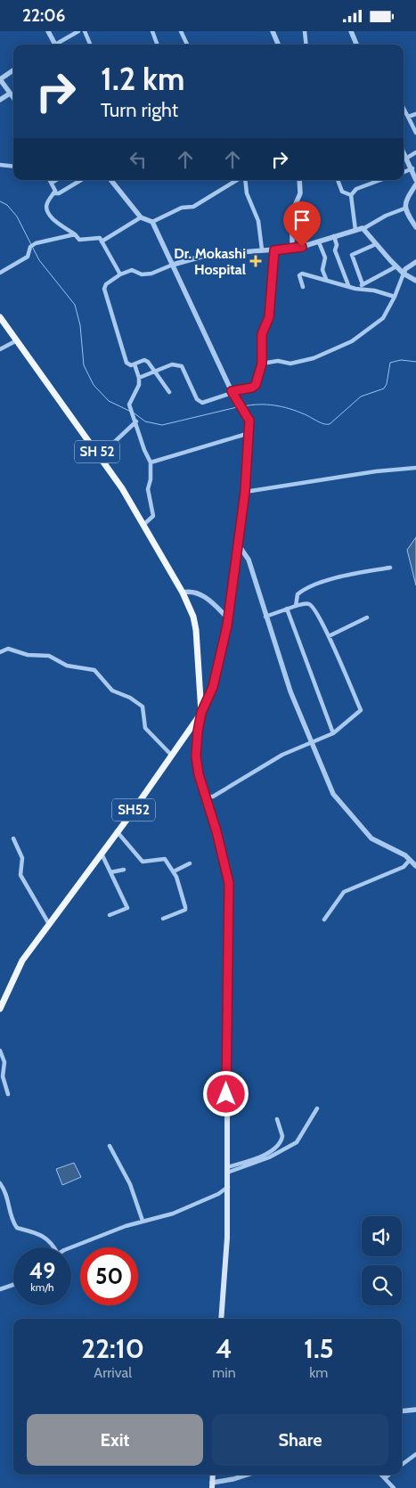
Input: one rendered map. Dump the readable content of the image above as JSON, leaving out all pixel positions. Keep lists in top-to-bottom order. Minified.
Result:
{"streets":{"main road":["SH 52","SH52"]},"places":{"health":["Dr. Mokashi Hospital"]},"page":{"status":"22:06","turn":["1.2 km","Turn right"],"speed":"49 km/h","limit":"50","eta":["22:10","Arrival","4","min","1.5","km"],"buttons":["Exit","Share"]}}
